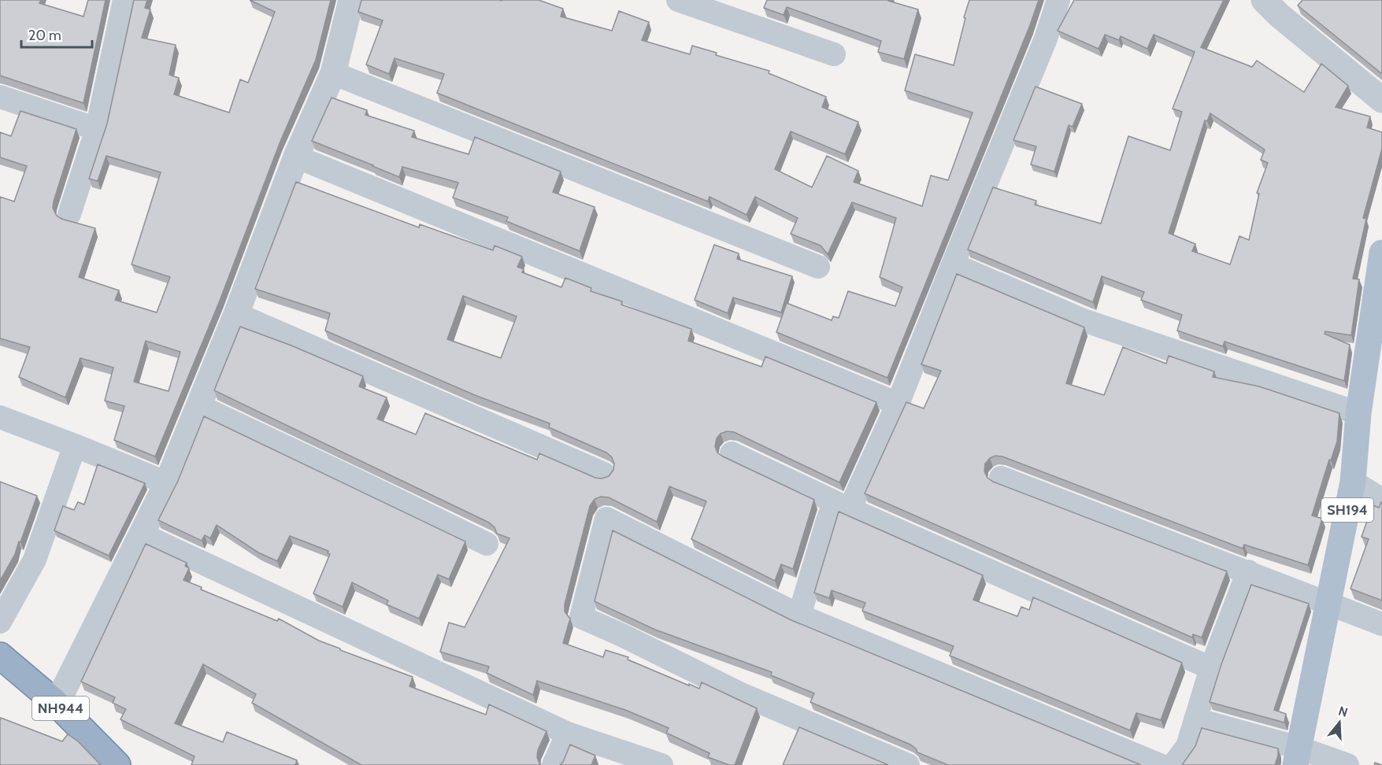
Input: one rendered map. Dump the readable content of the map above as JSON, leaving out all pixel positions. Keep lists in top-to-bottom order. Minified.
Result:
{"streets":{"highway":["NH944"],"main road":["SH194"]},"scale_bar":"20 m","north":"top"}
